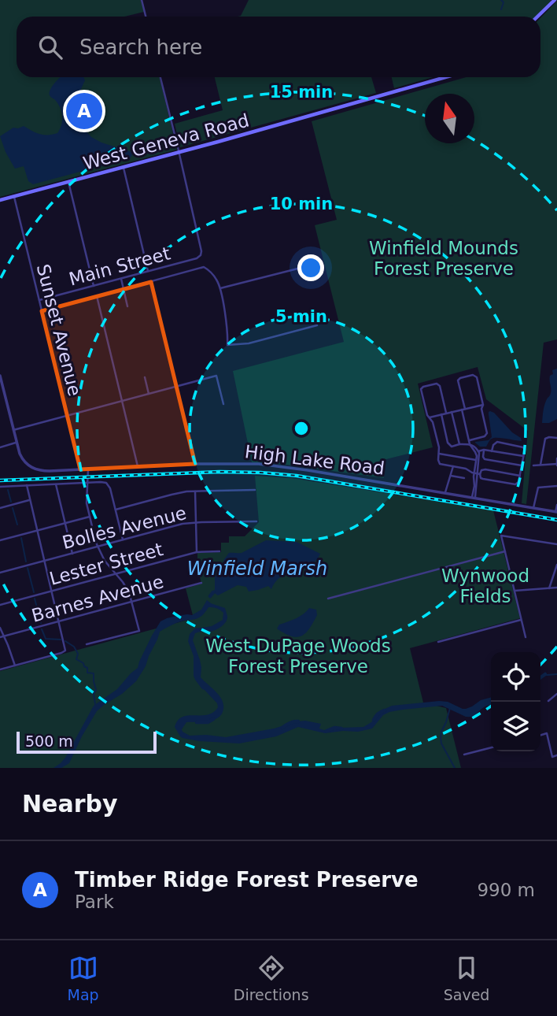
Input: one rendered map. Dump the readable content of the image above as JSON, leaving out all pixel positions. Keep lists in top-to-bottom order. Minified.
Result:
{"streets":{"main road":["West Geneva Road"],"street":["Main Street","Sunset Avenue","High Lake Road","Bolles Avenue","Lester Street","Barnes Avenue"]},"crossings":[["West Geneva Road","Main Street"],["West Geneva Road","Sunset Avenue"],["Main Street","Sunset Avenue"],["Sunset Avenue","High Lake Road"]],"water":["Winfield Marsh"],"parks":["Winfield Mounds Forest Preserve","Wynwood Fields","West DuPage Woods Forest Preserve"],"scale_bar":"500 m","north":"top","page":{"search":"Search here","pins":"A","scale":"500 m","heading":"Nearby","list":[{"mark":"A","name":"Timber Ridge Forest Preserve","note":"Park","value":"990 m"}],"nav":["Map","Directions","Saved"]},"rings":["15 min","10 min","5 min"]}
